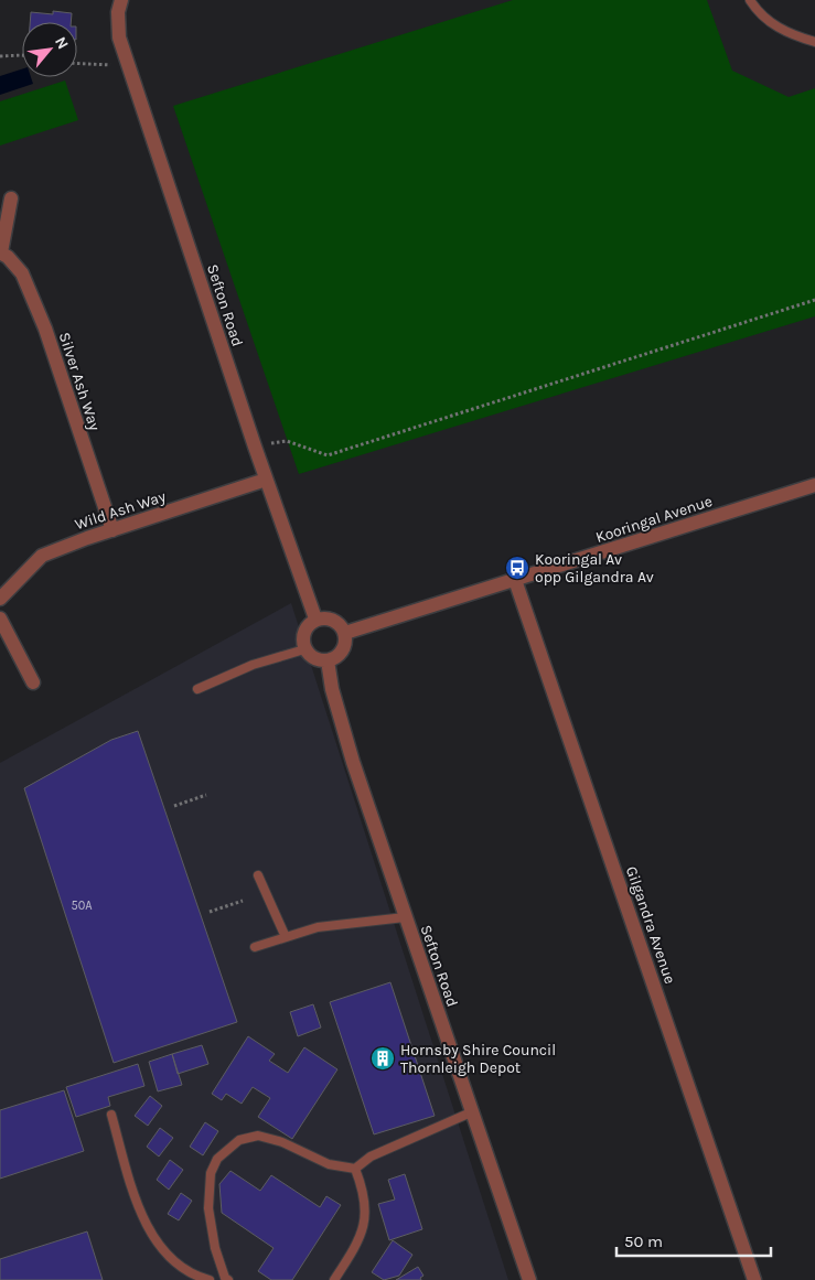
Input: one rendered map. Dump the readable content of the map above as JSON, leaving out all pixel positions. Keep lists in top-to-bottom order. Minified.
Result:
{"streets":{"street":["Sefton Road","Silver Ash Way","Wild Ash Way","Kooringal Avenue","Gilgandra Avenue"]},"crossings":[["Sefton Road","Wild Ash Way"],["Sefton Road","Kooringal Avenue"],["Silver Ash Way","Wild Ash Way"],["Kooringal Avenue","Gilgandra Avenue"]],"places":{"bus stop":["Kooringal Av opp Gilgandra Av"],"building":["Hornsby Shire Council Thornleigh Depot"]},"house_numbers":["50A"],"scale_bar":"50 m","north":"top right"}
